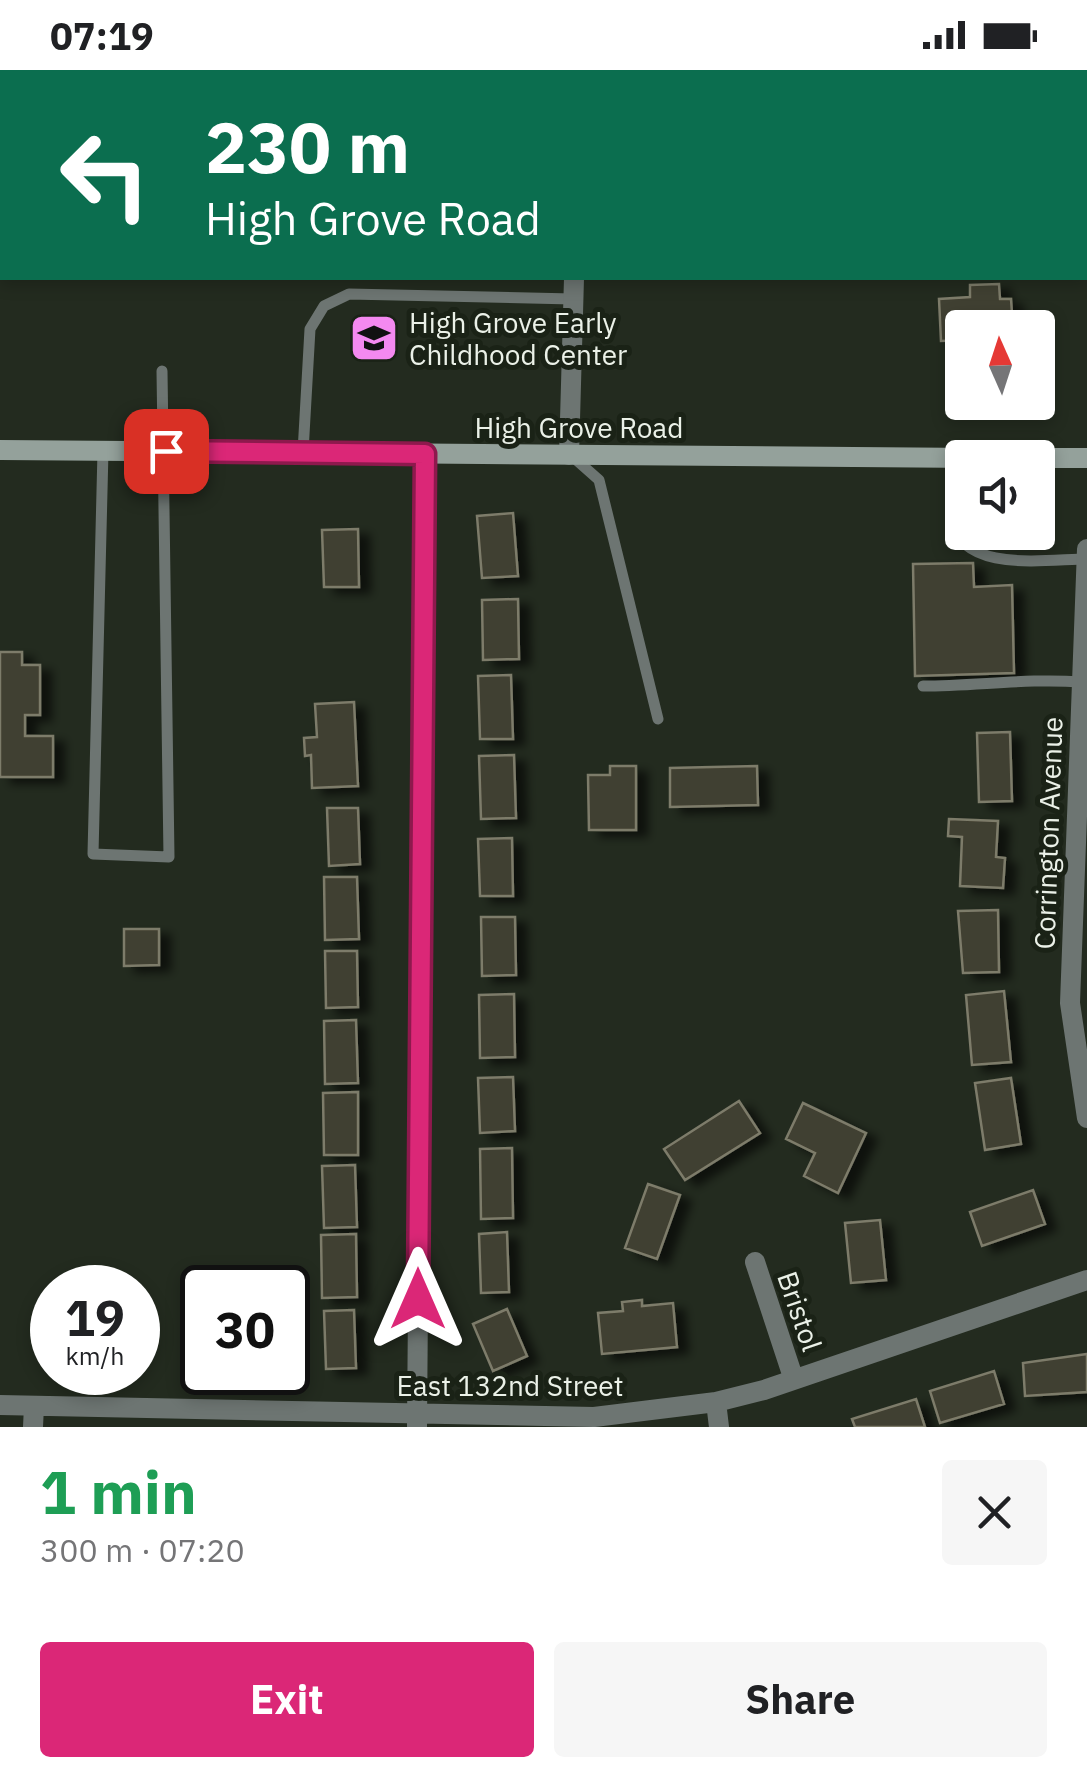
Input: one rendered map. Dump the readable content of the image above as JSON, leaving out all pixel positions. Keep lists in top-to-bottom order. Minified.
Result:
{"streets":{"main road":["High Grove Road"],"street":["Corrington Avenue","Bristol","East 132nd Street"]},"crossings":[["Bristol","East 132nd Street"]],"places":{"school or university":["High Grove Early Childhood Center"]},"north":"top","page":{"status":"07:19","turn":["230 m","High Grove Road"],"speed":"19 km/h","limit":"30","heading":["1 min","300 m · 07:20"],"buttons":["Exit","Share"]}}
